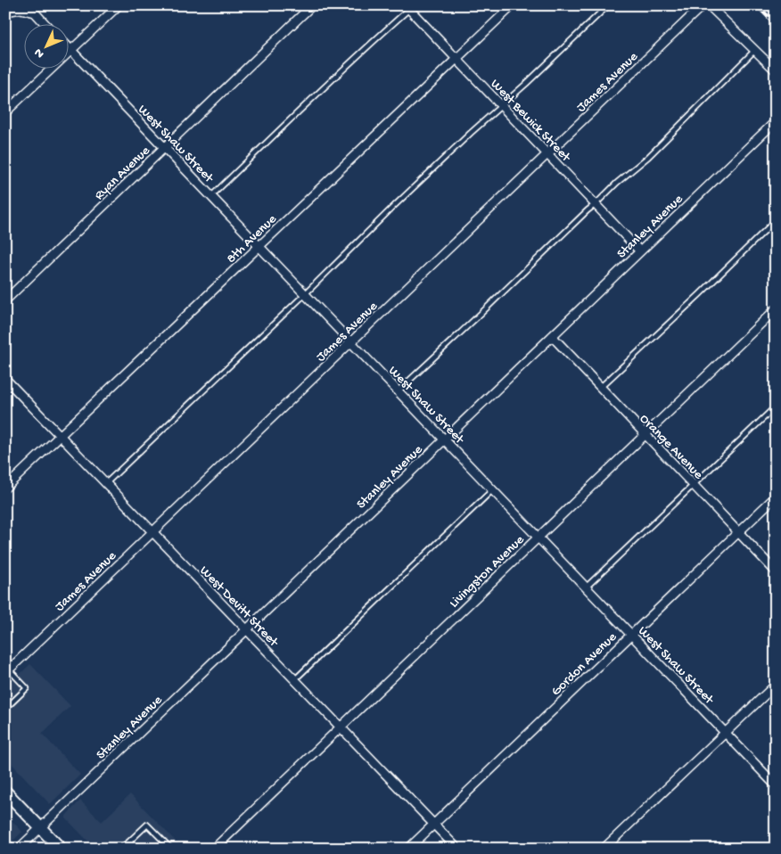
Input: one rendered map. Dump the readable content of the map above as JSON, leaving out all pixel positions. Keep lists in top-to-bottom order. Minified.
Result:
{"streets":{"street":["James Avenue","West Bewick Street","West Shaw Street","Ryan Avenue","Stanley Avenue","8th Avenue","Orange Avenue","Livingston Avenue","West Devitt Street","Gordon Avenue"]},"crossings":[["James Avenue","West Bewick Street"],["James Avenue","West Shaw Street"],["James Avenue","West Devitt Street"],["West Bewick Street","Stanley Avenue"],["West Bewick Street","8th Avenue"],["West Shaw Street","Ryan Avenue"],["West Shaw Street","Stanley Avenue"],["West Shaw Street","8th Avenue"],["West Shaw Street","Livingston Avenue"],["West Shaw Street","Gordon Avenue"],["Stanley Avenue","Orange Avenue"],["Stanley Avenue","West Devitt Street"],["8th Avenue","West Devitt Street"],["Orange Avenue","Livingston Avenue"],["Orange Avenue","Gordon Avenue"],["Livingston Avenue","West Devitt Street"],["West Devitt Street","Gordon Avenue"]],"north":"bottom left"}
